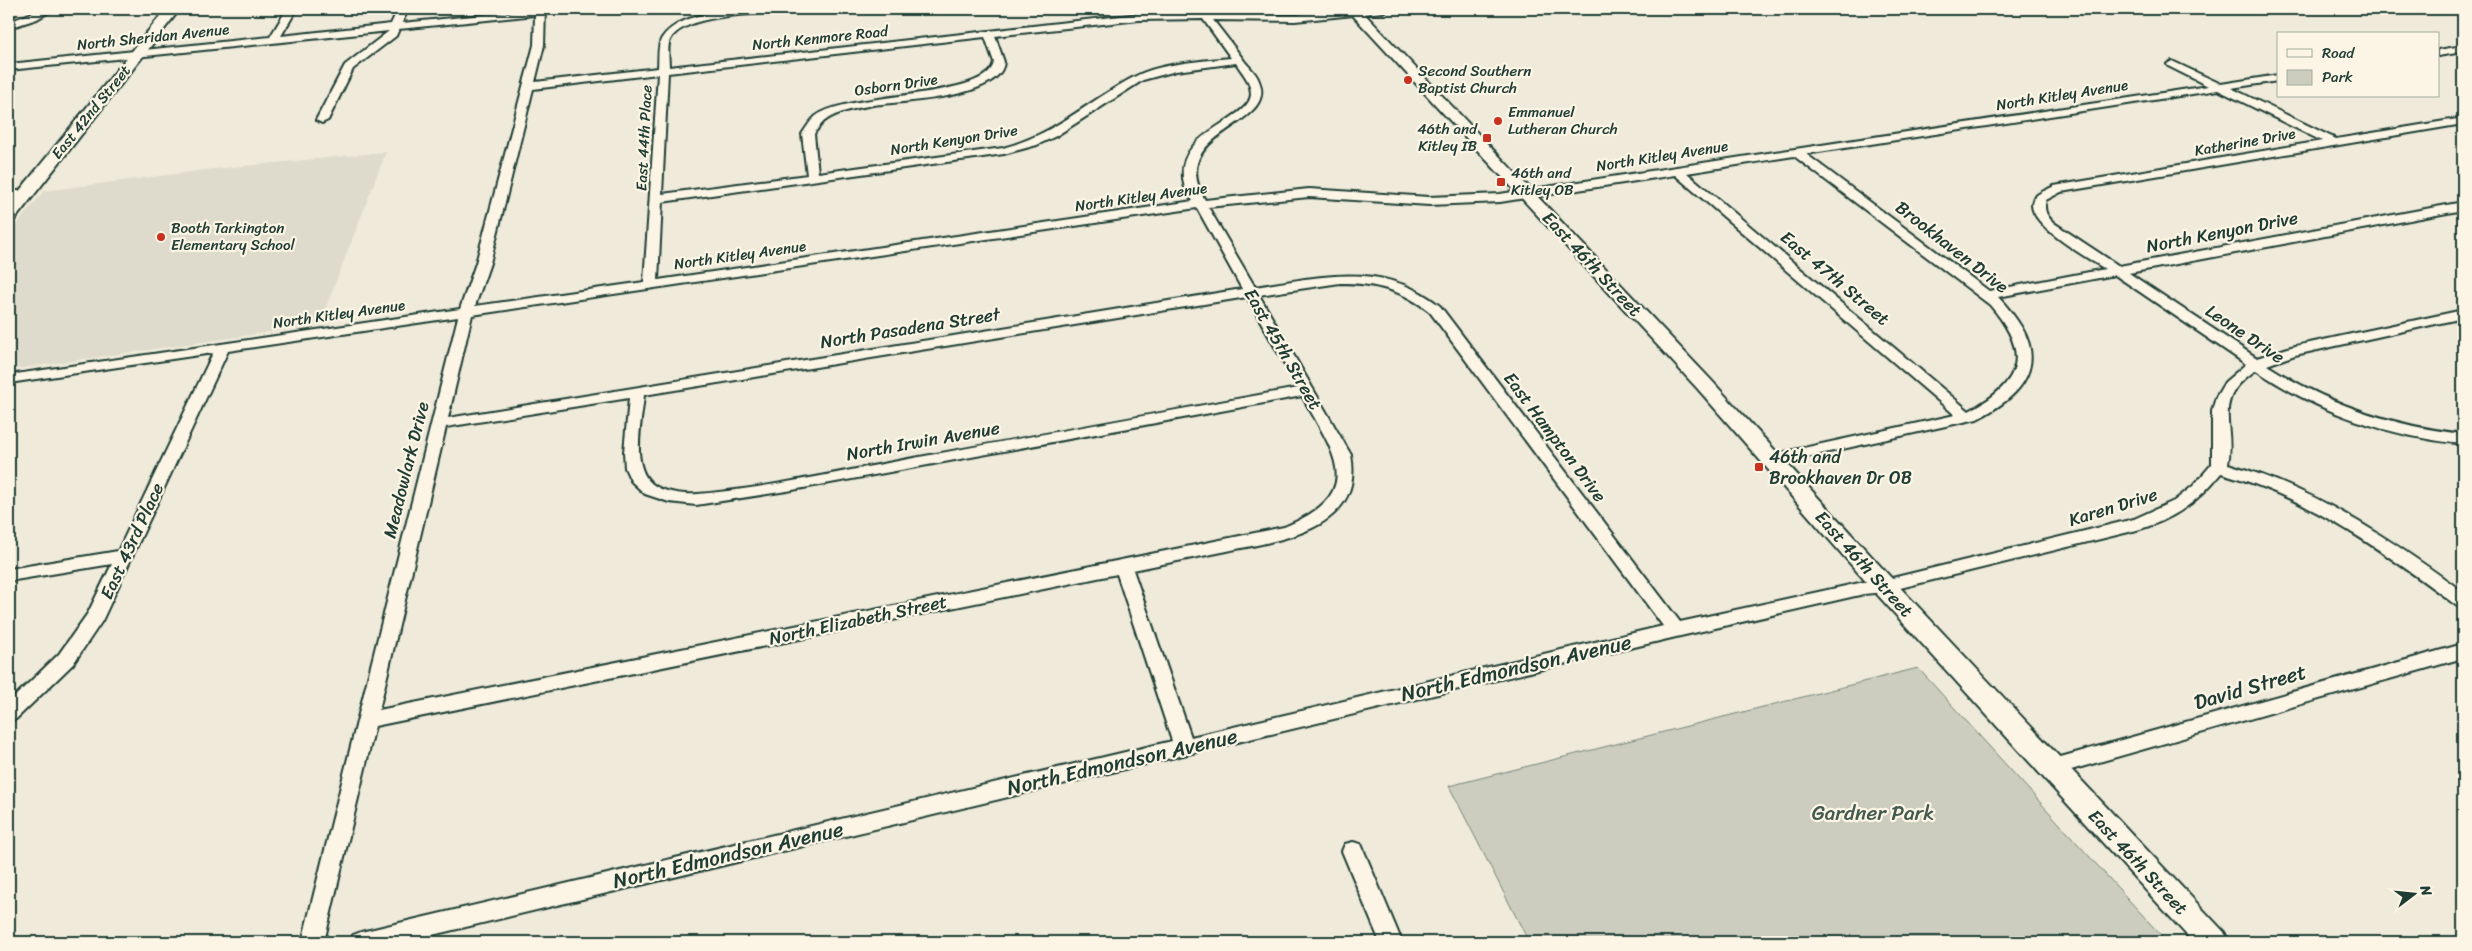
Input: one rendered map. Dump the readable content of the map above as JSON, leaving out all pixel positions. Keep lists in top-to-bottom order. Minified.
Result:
{"streets":{"main road":["East 42nd Street","East 46th Street"],"street":["North Sheridan Avenue","North Kenmore Road","Osborn Drive","North Kitley Avenue","East 44th Place","North Kenyon Drive","Katherine Drive","Brookhaven Drive","East 47th Street","North Pasadena Street","Leone Drive","East 45th Street","East Hampton Drive","North Irwin Avenue","Meadowlark Drive","Karen Drive","East 43rd Place","North Elizabeth Street","North Edmondson Avenue","David Street"]},"crossings":[["North Sheridan Avenue","East 42nd Street"],["North Sheridan Avenue","Meadowlark Drive"],["North Kenmore Road","Osborn Drive"],["North Kenmore Road","East 44th Place"],["North Kenmore Road","East 46th Street"],["North Kenmore Road","Meadowlark Drive"],["Osborn Drive","North Kenyon Drive"],["North Kitley Avenue","East 44th Place"],["North Kitley Avenue","Brookhaven Drive"],["North Kitley Avenue","East 46th Street"],["North Kitley Avenue","East 47th Street"],["North Kitley Avenue","East 45th Street"],["North Kitley Avenue","Meadowlark Drive"],["North Kitley Avenue","East 43rd Place"],["East 44th Place","North Kenyon Drive"],["North Kenyon Drive","Brookhaven Drive"],["North Kenyon Drive","Leone Drive"],["Katherine Drive","Leone Drive"],["Brookhaven Drive","East 46th Street"],["Brookhaven Drive","East 47th Street"],["East 46th Street","Karen Drive"],["East 46th Street","North Edmondson Avenue"],["East 46th Street","David Street"],["North Pasadena Street","East 45th Street"],["North Pasadena Street","East Hampton Drive"],["North Pasadena Street","North Irwin Avenue"],["North Pasadena Street","Meadowlark Drive"],["East 45th Street","North Irwin Avenue"],["East 45th Street","North Elizabeth Street"],["East Hampton Drive","North Edmondson Avenue"],["Meadowlark Drive","North Elizabeth Street"],["Karen Drive","North Edmondson Avenue"]],"parks":["Gardner Park"],"places":{"other":["Second Southern Baptist Church","Emmanuel Lutheran Church","Booth Tarkington Elementary School"],"transit":["46th and Kitley IB","46th and Kitley OB","46th and Brookhaven Dr OB"]},"legend":["Road","Park"],"north":"right"}
